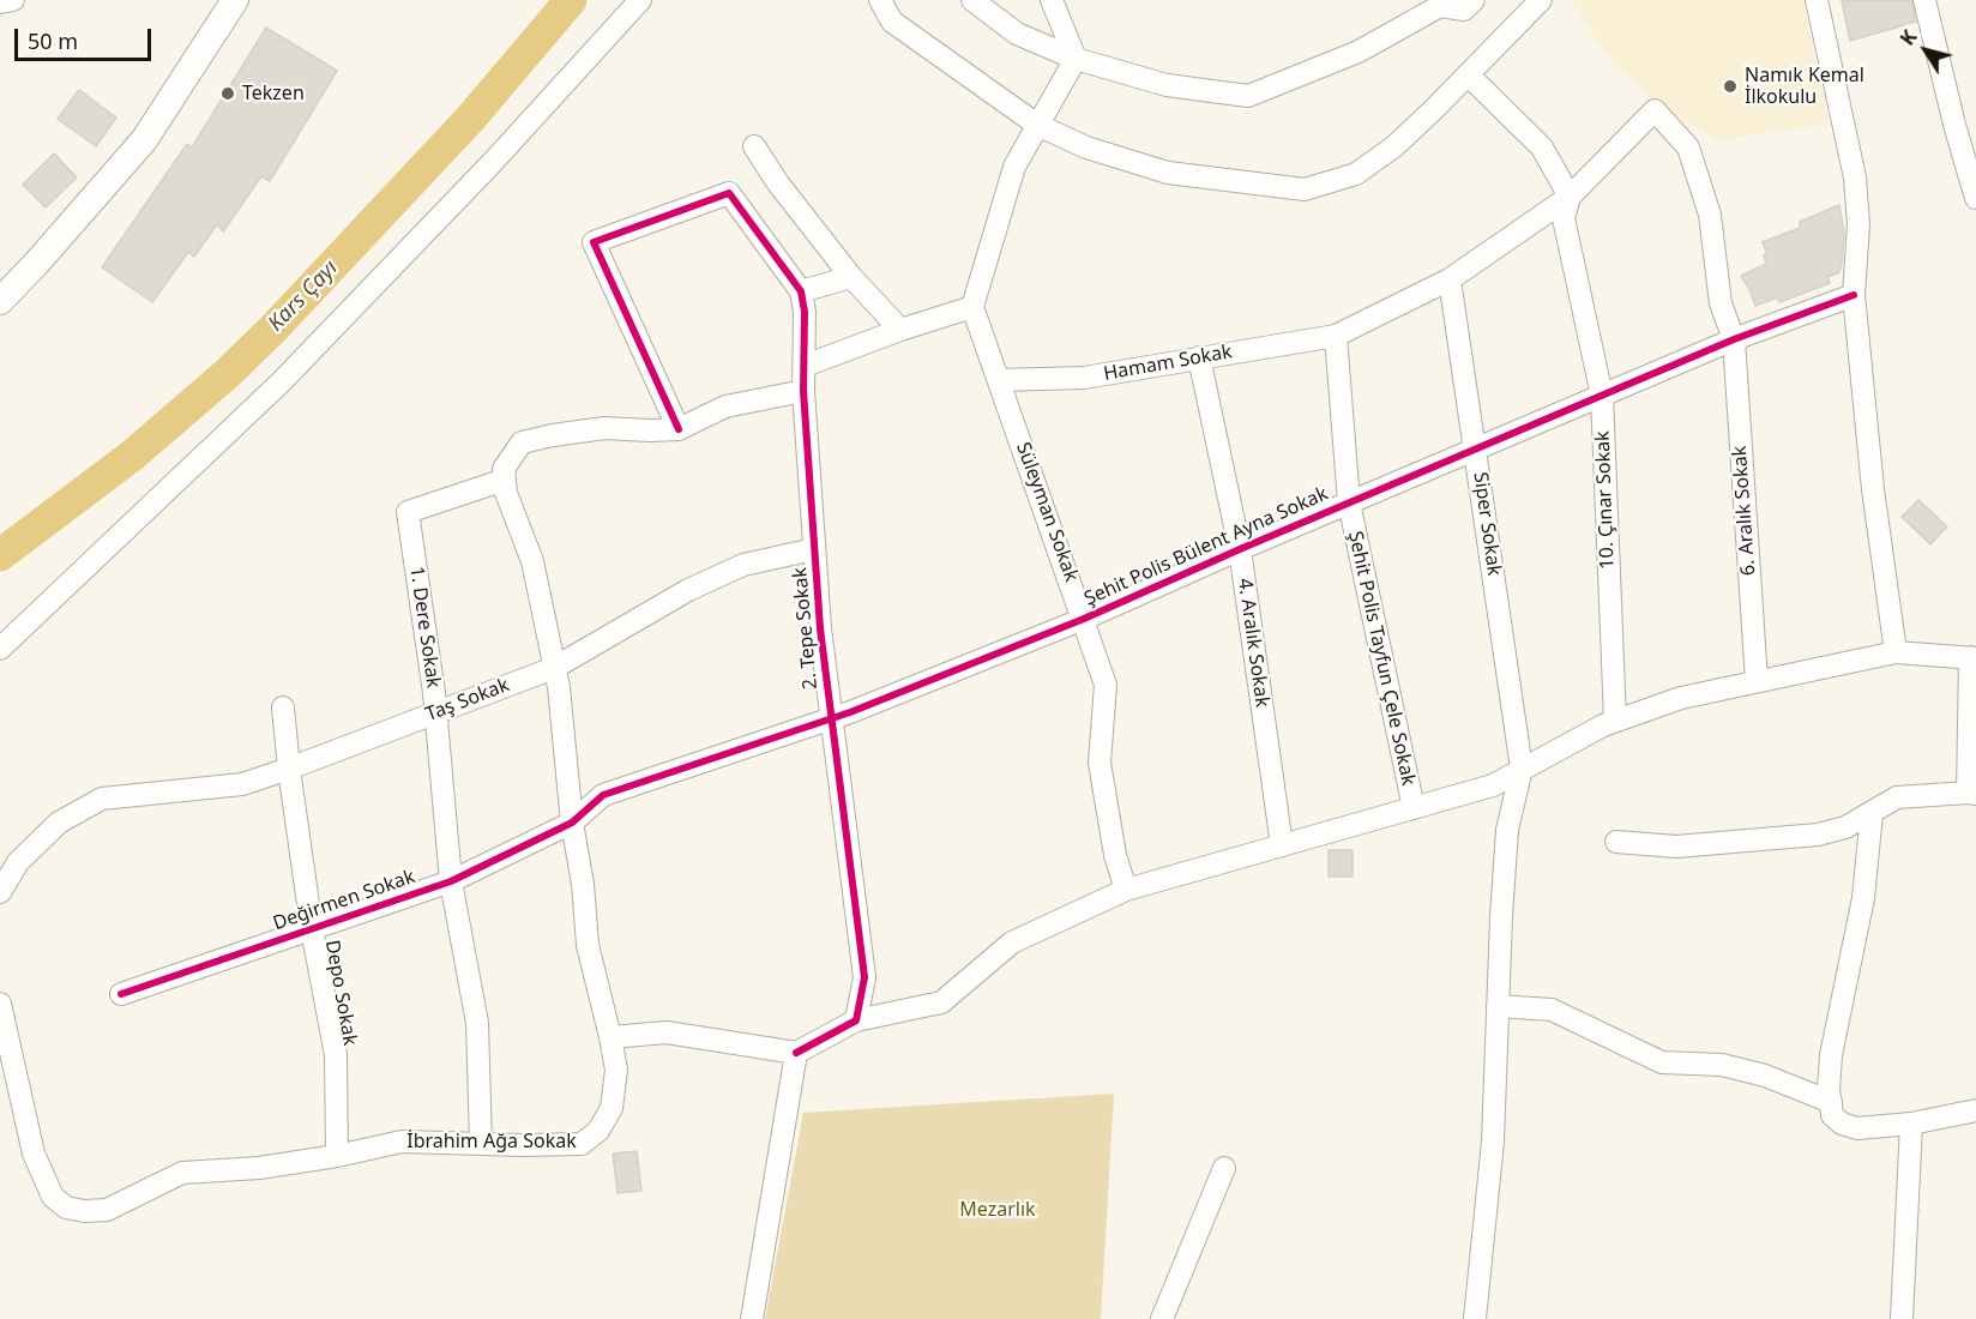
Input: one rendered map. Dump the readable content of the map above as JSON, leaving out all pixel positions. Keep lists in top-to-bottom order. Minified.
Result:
{"streets":{"street":["Hamam Sokak","10. Çınar Sokak","6. Aralık Sokak","Süleyman Sokak","Siper Sokak","Şehit Polis Bülent Ayna Sokak","1. Dere Sokak","2. Tepe Sokak","4. Aralık Sokak","Şehit Polis Tayfun Çele Sokak","Taş Sokak","Değirmen Sokak","Depo Sokak","İbrahim Ağa Sokak"]},"crossings":[["Hamam Sokak","10. Çınar Sokak"],["Hamam Sokak","6. Aralık Sokak"],["Hamam Sokak","Süleyman Sokak"],["Hamam Sokak","Siper Sokak"],["Hamam Sokak","4. Aralık Sokak"],["Hamam Sokak","Şehit Polis Tayfun Çele Sokak"],["10. Çınar Sokak","6. Aralık Sokak"],["10. Çınar Sokak","Şehit Polis Bülent Ayna Sokak"],["6. Aralık Sokak","Şehit Polis Bülent Ayna Sokak"],["Süleyman Sokak","Şehit Polis Bülent Ayna Sokak"],["Siper Sokak","Şehit Polis Bülent Ayna Sokak"],["Şehit Polis Bülent Ayna Sokak","2. Tepe Sokak"],["Şehit Polis Bülent Ayna Sokak","4. Aralık Sokak"],["Şehit Polis Bülent Ayna Sokak","Şehit Polis Tayfun Çele Sokak"],["Şehit Polis Bülent Ayna Sokak","Değirmen Sokak"],["Şehit Polis Bülent Ayna Sokak","İbrahim Ağa Sokak"],["1. Dere Sokak","Taş Sokak"],["1. Dere Sokak","Değirmen Sokak"],["1. Dere Sokak","İbrahim Ağa Sokak"],["2. Tepe Sokak","Taş Sokak"],["Taş Sokak","Depo Sokak"],["Taş Sokak","İbrahim Ağa Sokak"],["Değirmen Sokak","Depo Sokak"],["Değirmen Sokak","İbrahim Ağa Sokak"],["Depo Sokak","İbrahim Ağa Sokak"]],"water":["Kars Çayı"],"parks":["Mezarlık"],"places":["Namık Kemal İlkokulu","Tekzen"],"scale_bar":"50 m","north":"top left"}
